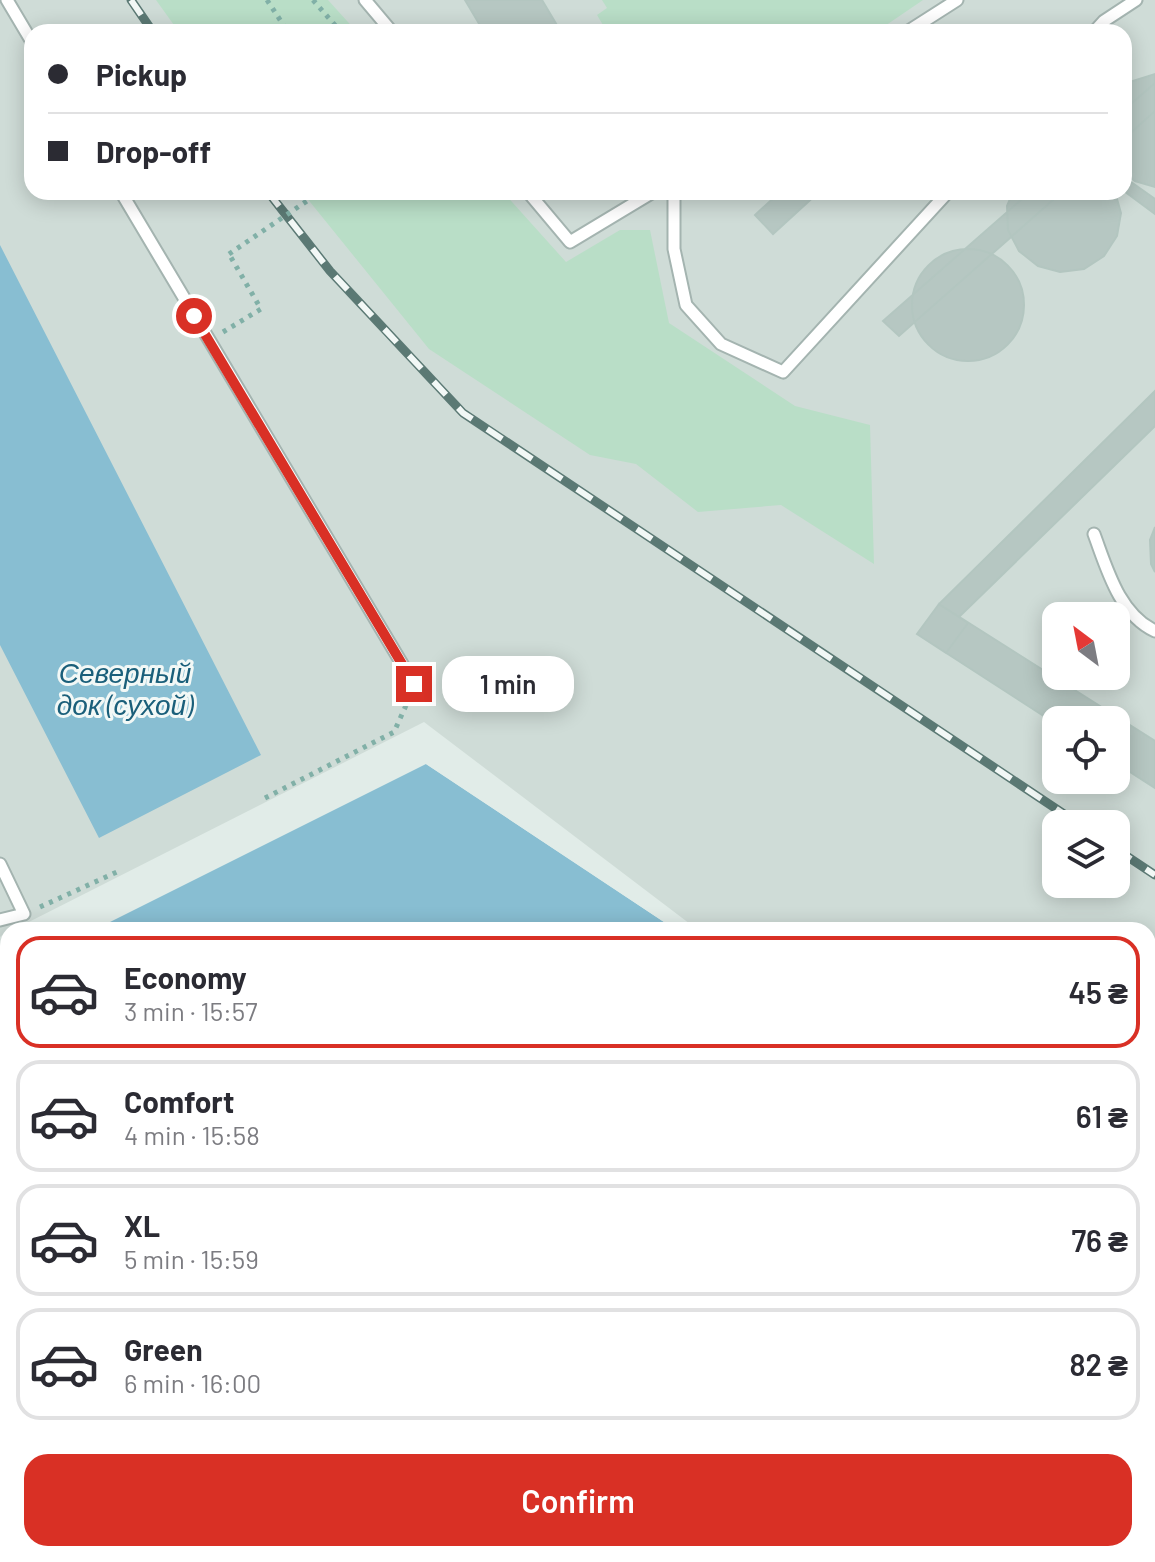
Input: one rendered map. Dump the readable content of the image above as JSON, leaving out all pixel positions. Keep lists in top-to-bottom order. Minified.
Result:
{"water":["Северный док (сухой)"],"north":"top left","page":{"banner":["Pickup","Drop-off"],"bubble":"1 min","list":[{"name":"Economy","note":"3 min · 15:57","value":"45 ₴"},{"name":"Comfort","note":"4 min · 15:58","value":"61 ₴"},{"name":"XL","note":"5 min · 15:59","value":"76 ₴"},{"name":"Green","note":"6 min · 16:00","value":"82 ₴"}],"buttons":"Confirm"}}
